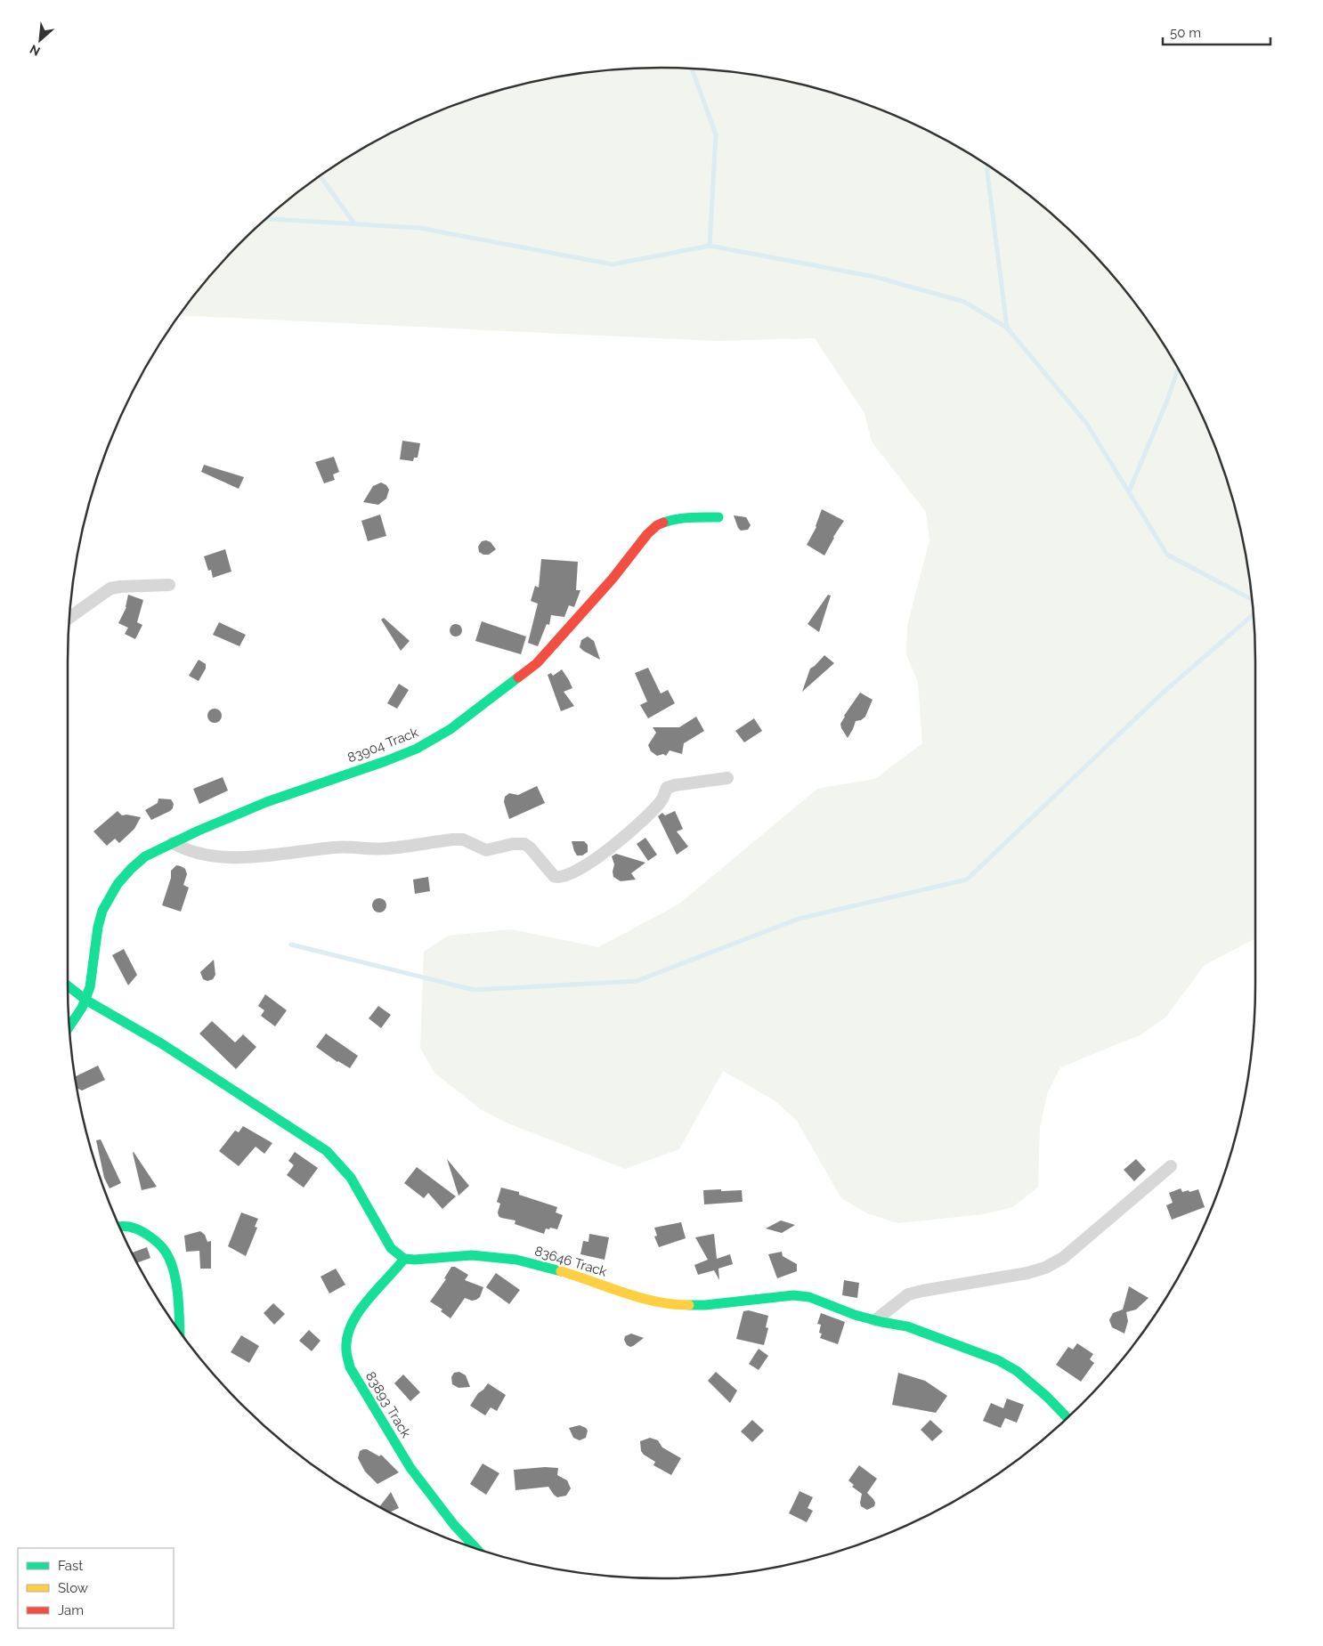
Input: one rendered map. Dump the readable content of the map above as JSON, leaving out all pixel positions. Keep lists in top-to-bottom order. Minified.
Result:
{"streets":{"street":["83904 Track","83646 Track","83893 Track"]},"crossings":[["83646 Track","83893 Track"]],"legend":["Fast","Slow","Jam"],"scale_bar":"50 m","north":"bottom left"}
